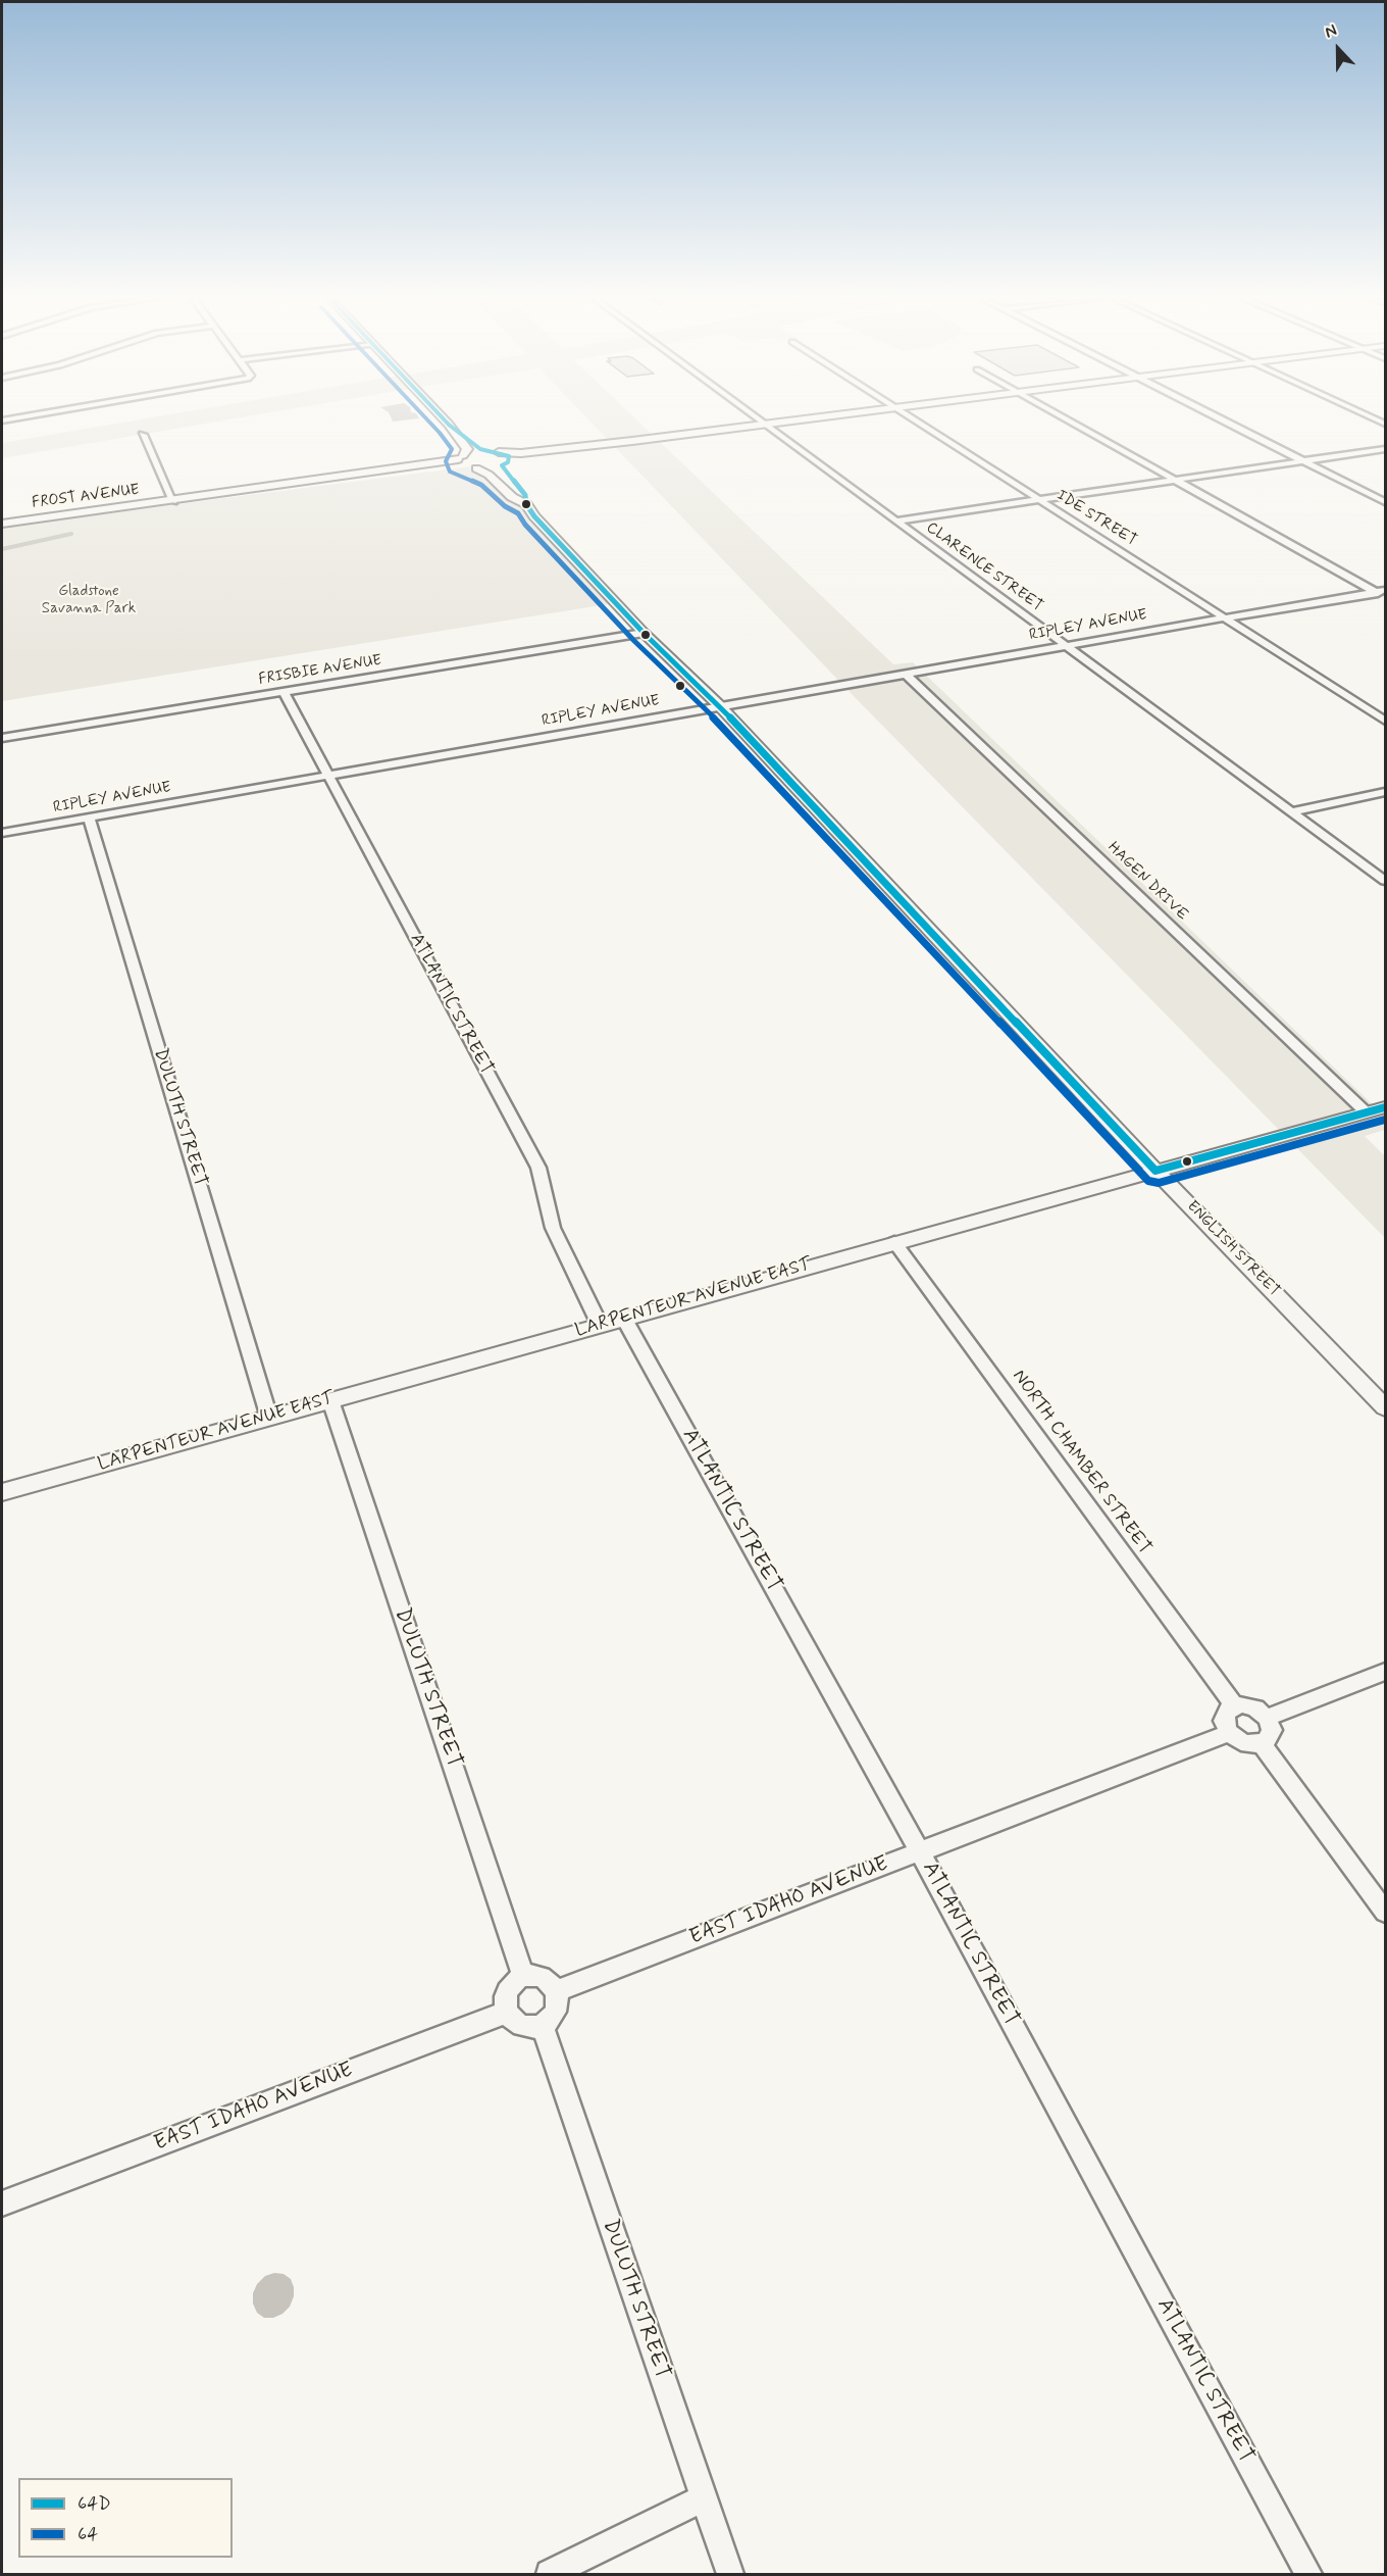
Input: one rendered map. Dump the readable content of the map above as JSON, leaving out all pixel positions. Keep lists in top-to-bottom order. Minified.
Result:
{"streets":{"street":["FROST AVENUE","IDE STREET","CLARENCE STREET","RIPLEY AVENUE","FRISBIE AVENUE","HAGEN DRIVE","ATLANTIC STREET","DULUTH STREET","ENGLISH STREET","LARPENTEUR AVENUE EAST","NORTH CHAMBER STREET","EAST IDAHO AVENUE"]},"crossings":[["FROST AVENUE","ENGLISH STREET"],["IDE STREET","RIPLEY AVENUE"],["CLARENCE STREET","RIPLEY AVENUE"],["RIPLEY AVENUE","HAGEN DRIVE"],["RIPLEY AVENUE","ATLANTIC STREET"],["RIPLEY AVENUE","DULUTH STREET"],["RIPLEY AVENUE","ENGLISH STREET"],["FRISBIE AVENUE","ATLANTIC STREET"],["FRISBIE AVENUE","ENGLISH STREET"],["HAGEN DRIVE","LARPENTEUR AVENUE EAST"],["ATLANTIC STREET","LARPENTEUR AVENUE EAST"],["ATLANTIC STREET","EAST IDAHO AVENUE"],["DULUTH STREET","LARPENTEUR AVENUE EAST"],["DULUTH STREET","EAST IDAHO AVENUE"],["ENGLISH STREET","LARPENTEUR AVENUE EAST"],["LARPENTEUR AVENUE EAST","NORTH CHAMBER STREET"],["NORTH CHAMBER STREET","EAST IDAHO AVENUE"]],"parks":["Gladstone Savanna Park"],"lines":["transit line 64D","transit line 64"],"legend":["64D","64"],"north":"top"}
